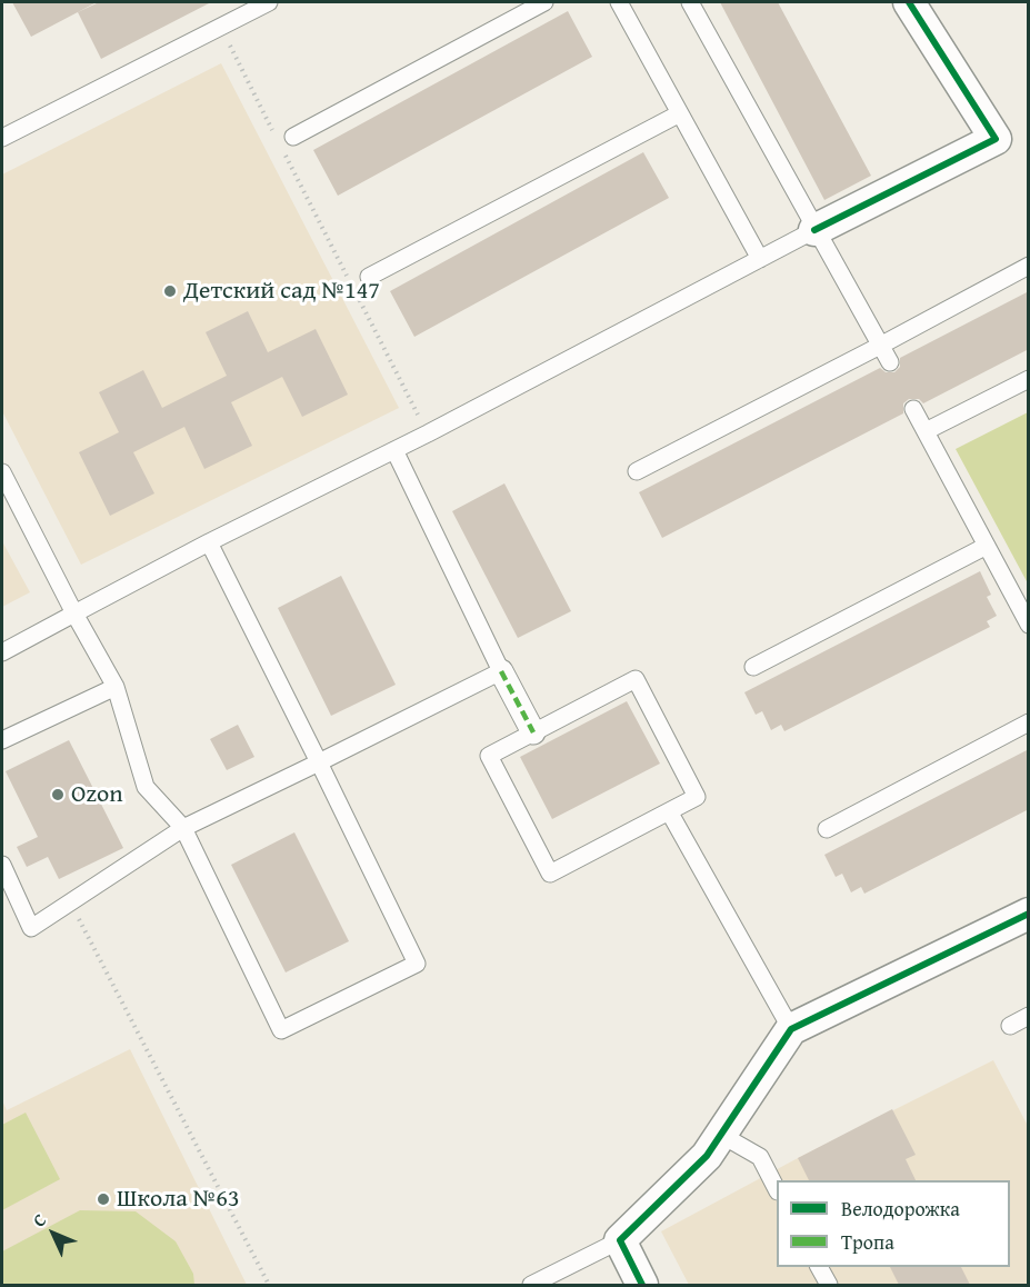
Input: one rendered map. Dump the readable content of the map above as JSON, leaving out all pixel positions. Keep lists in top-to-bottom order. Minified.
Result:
{"places":["Детский сад №147","Ozon","Школа №63"],"legend":["Велодорожка","Тропа"],"north":"top left"}
